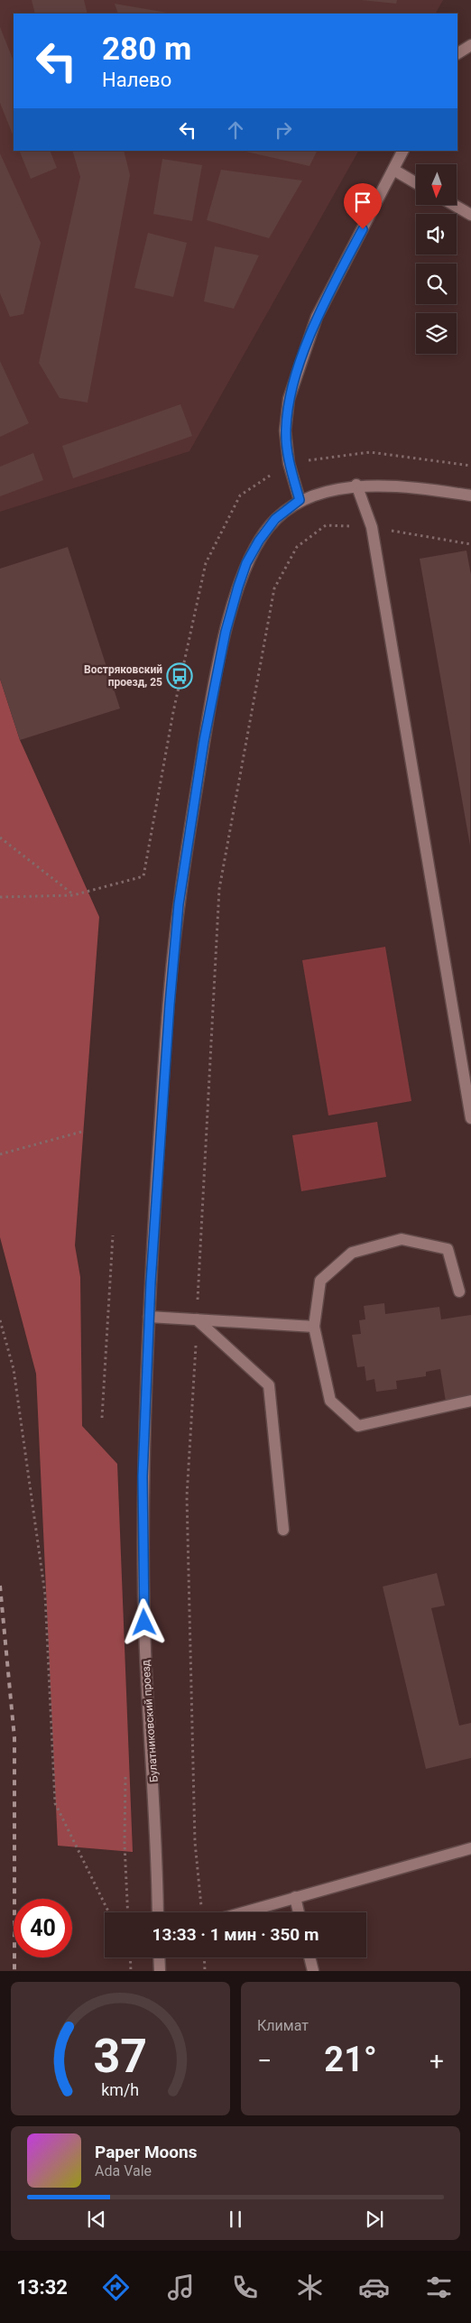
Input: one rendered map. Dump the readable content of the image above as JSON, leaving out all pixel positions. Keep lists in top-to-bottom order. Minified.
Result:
{"streets":{"street":["Булатниковский проезд"]},"places":{"bus stop":["Востряковский проезд, 25"]},"north":"bottom","page":{"turn":["280 m","Налево"],"limit":"40","trip":"13:33 · 1 мин · 350 m","tile":"Климат","heat":["−","21°","+"],"song":["Paper Moons","Ada Vale"],"tabs":"13:32","gauge":["37","km/h"]}}
